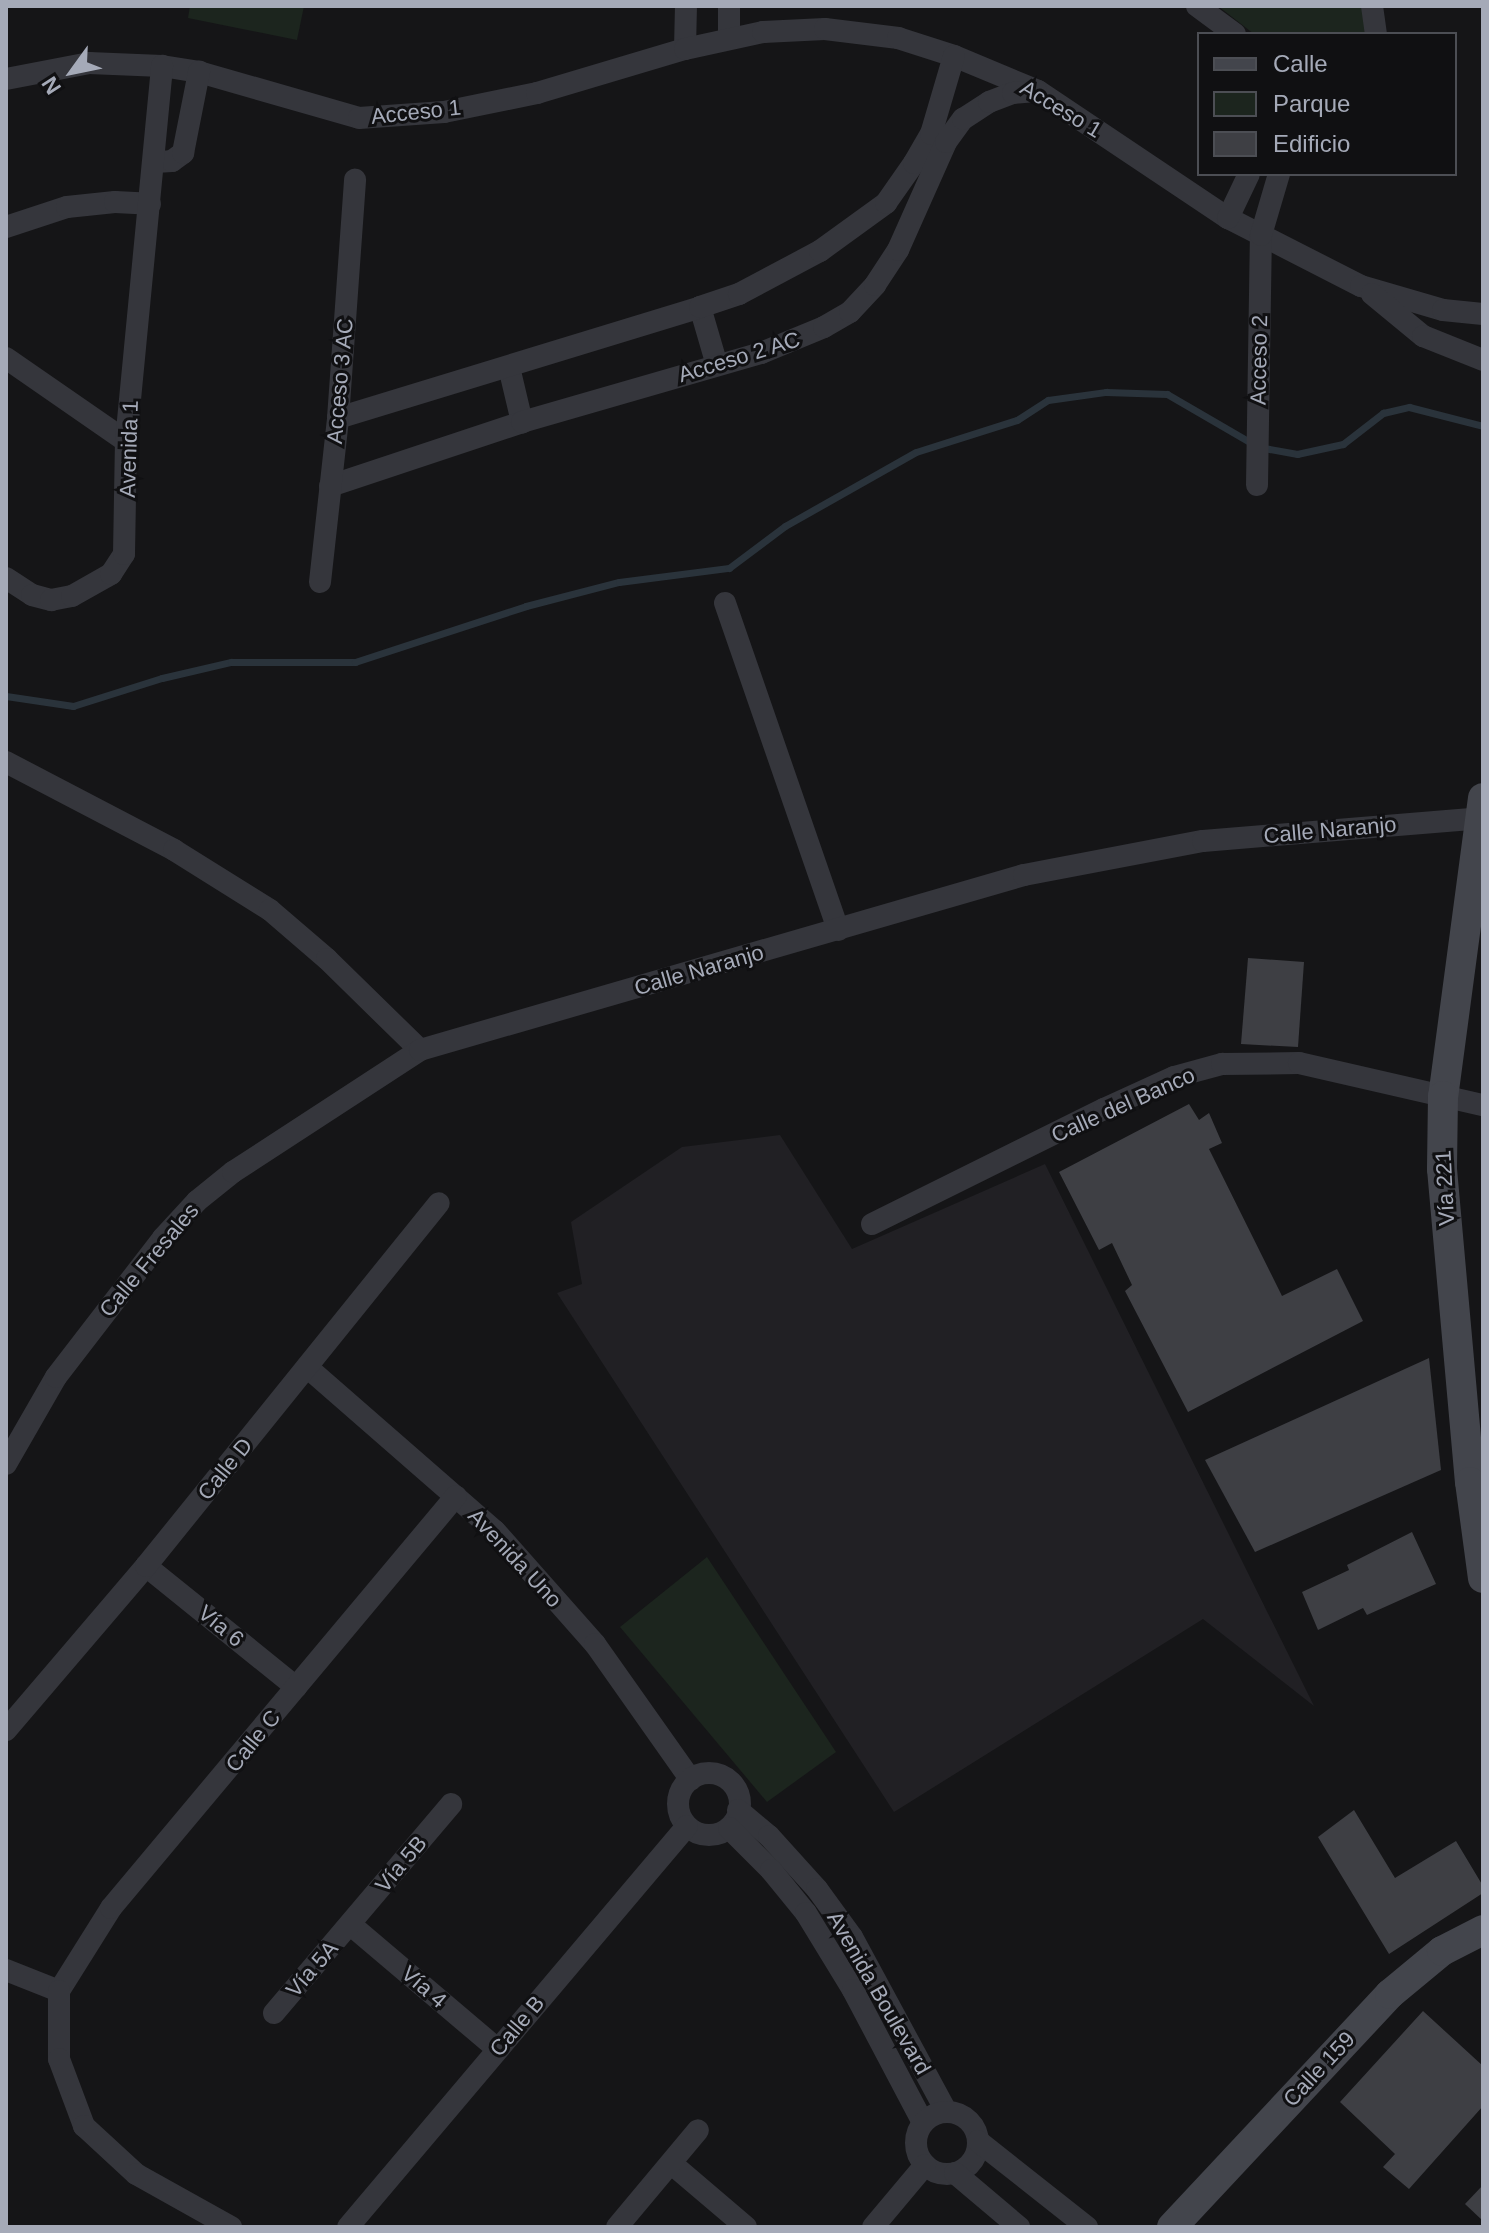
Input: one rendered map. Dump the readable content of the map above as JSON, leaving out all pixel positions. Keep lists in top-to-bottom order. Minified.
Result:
{"streets":{"main road":["Vía 221","Calle 159"],"street":["Acceso 1","Acceso 2 AC","Acceso 2","Acceso 3 AC","Avenida 1","Calle Naranjo","Calle del Banco","Calle Fresales","Calle D","Avenida Uno","Vía 6","Calle C","Vía 5B","Vía 5A","Vía 4","Avenida Boulevard","Calle B"]},"crossings":[["Acceso 1","Acceso 2 AC"],["Acceso 1","Acceso 2"],["Acceso 1","Avenida 1"],["Acceso 2 AC","Acceso 3 AC"],["Calle Naranjo","Vía 221"],["Calle Naranjo","Calle Fresales"],["Calle del Banco","Vía 221"],["Calle D","Avenida Uno"],["Calle D","Vía 6"],["Avenida Uno","Calle C"],["Avenida Uno","Avenida Boulevard"],["Avenida Uno","Calle B"],["Vía 6","Calle C"],["Vía 5B","Vía 5A"],["Vía 5B","Vía 4"],["Vía 5A","Vía 4"],["Vía 4","Calle B"],["Avenida Boulevard","Calle B"]],"legend":["Calle","Parque","Edificio"],"north":"bottom left"}
